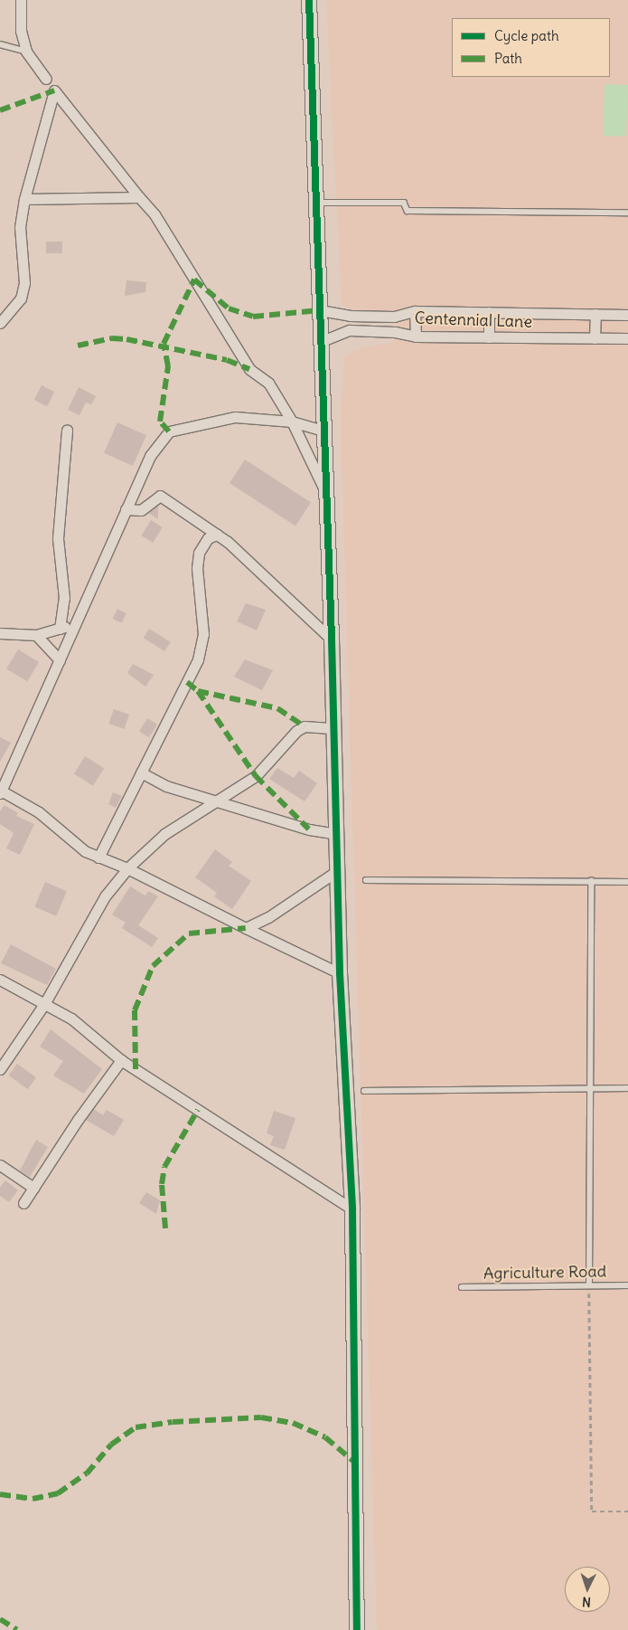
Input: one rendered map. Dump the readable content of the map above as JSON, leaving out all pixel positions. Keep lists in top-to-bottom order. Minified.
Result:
{"streets":{"street":["Centennial Lane"],"lane":["Agriculture Road"]},"legend":["Cycle path","Path"],"north":"bottom"}
